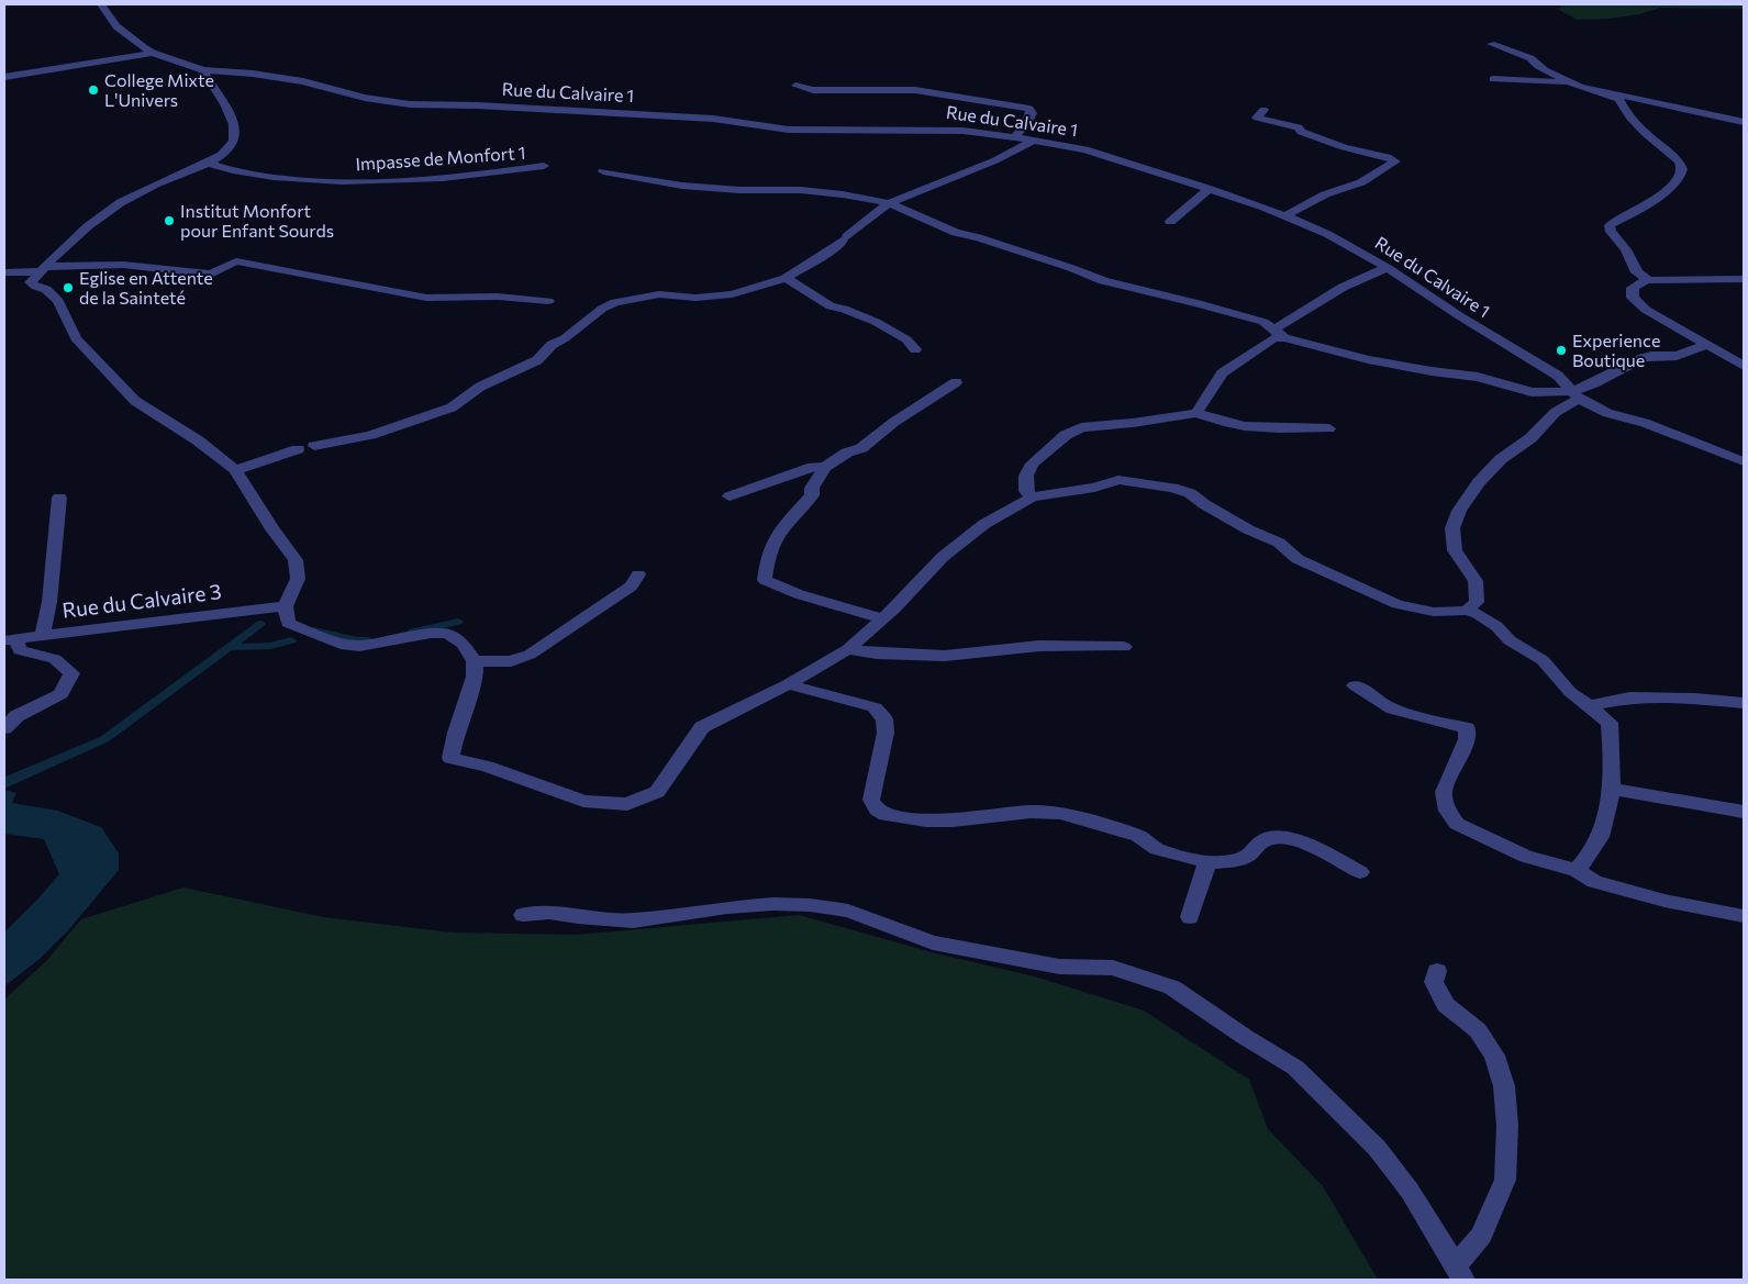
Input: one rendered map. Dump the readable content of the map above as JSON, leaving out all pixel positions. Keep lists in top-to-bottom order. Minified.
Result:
{"streets":{"street":["Rue du Calvaire 1","Impasse de Monfort 1","Rue du Calvaire 3"]},"places":["College Mixte L'Univers","Institut Monfort pour Enfant Sourds","Eglise en Attente de la Sainteté","Experience Boutique"]}
